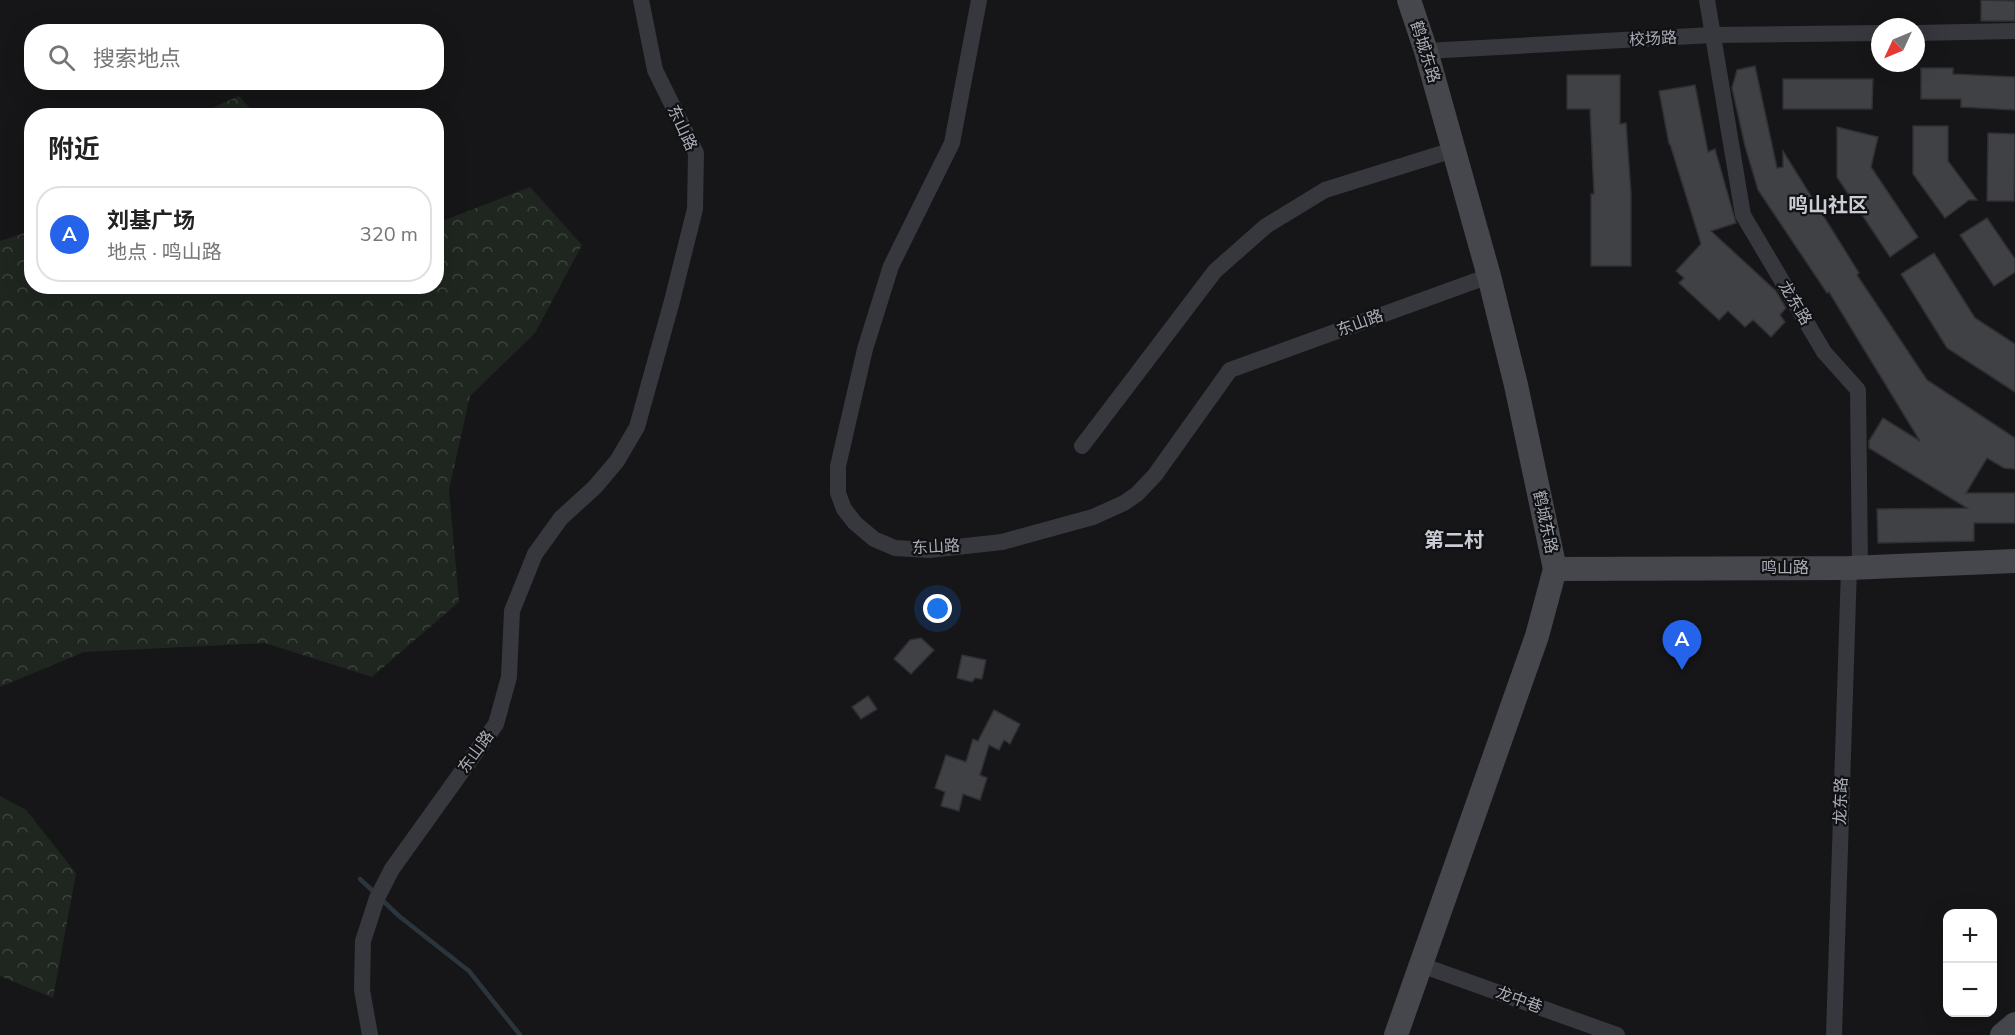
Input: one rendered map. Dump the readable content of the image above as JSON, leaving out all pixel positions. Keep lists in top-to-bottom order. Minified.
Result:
{"streets":{"street":["校场路","鹤城东路","东山路","龙东路","鸣山路","龙中巷"]},"crossings":[["校场路","鹤城东路"],["校场路","龙东路"],["鹤城东路","东山路"],["鹤城东路","鸣山路"],["鹤城东路","龙中巷"],["龙东路","鸣山路"]],"districts":["鸣山社区","第二村"],"north":"bottom left","page":{"search":"搜索地点","heading":"附近","list":[{"mark":"A","name":"刘基广场","note":"地点 · 鸣山路","value":"320 m"}],"pins":"A","map_buttons":["+","−"]}}
